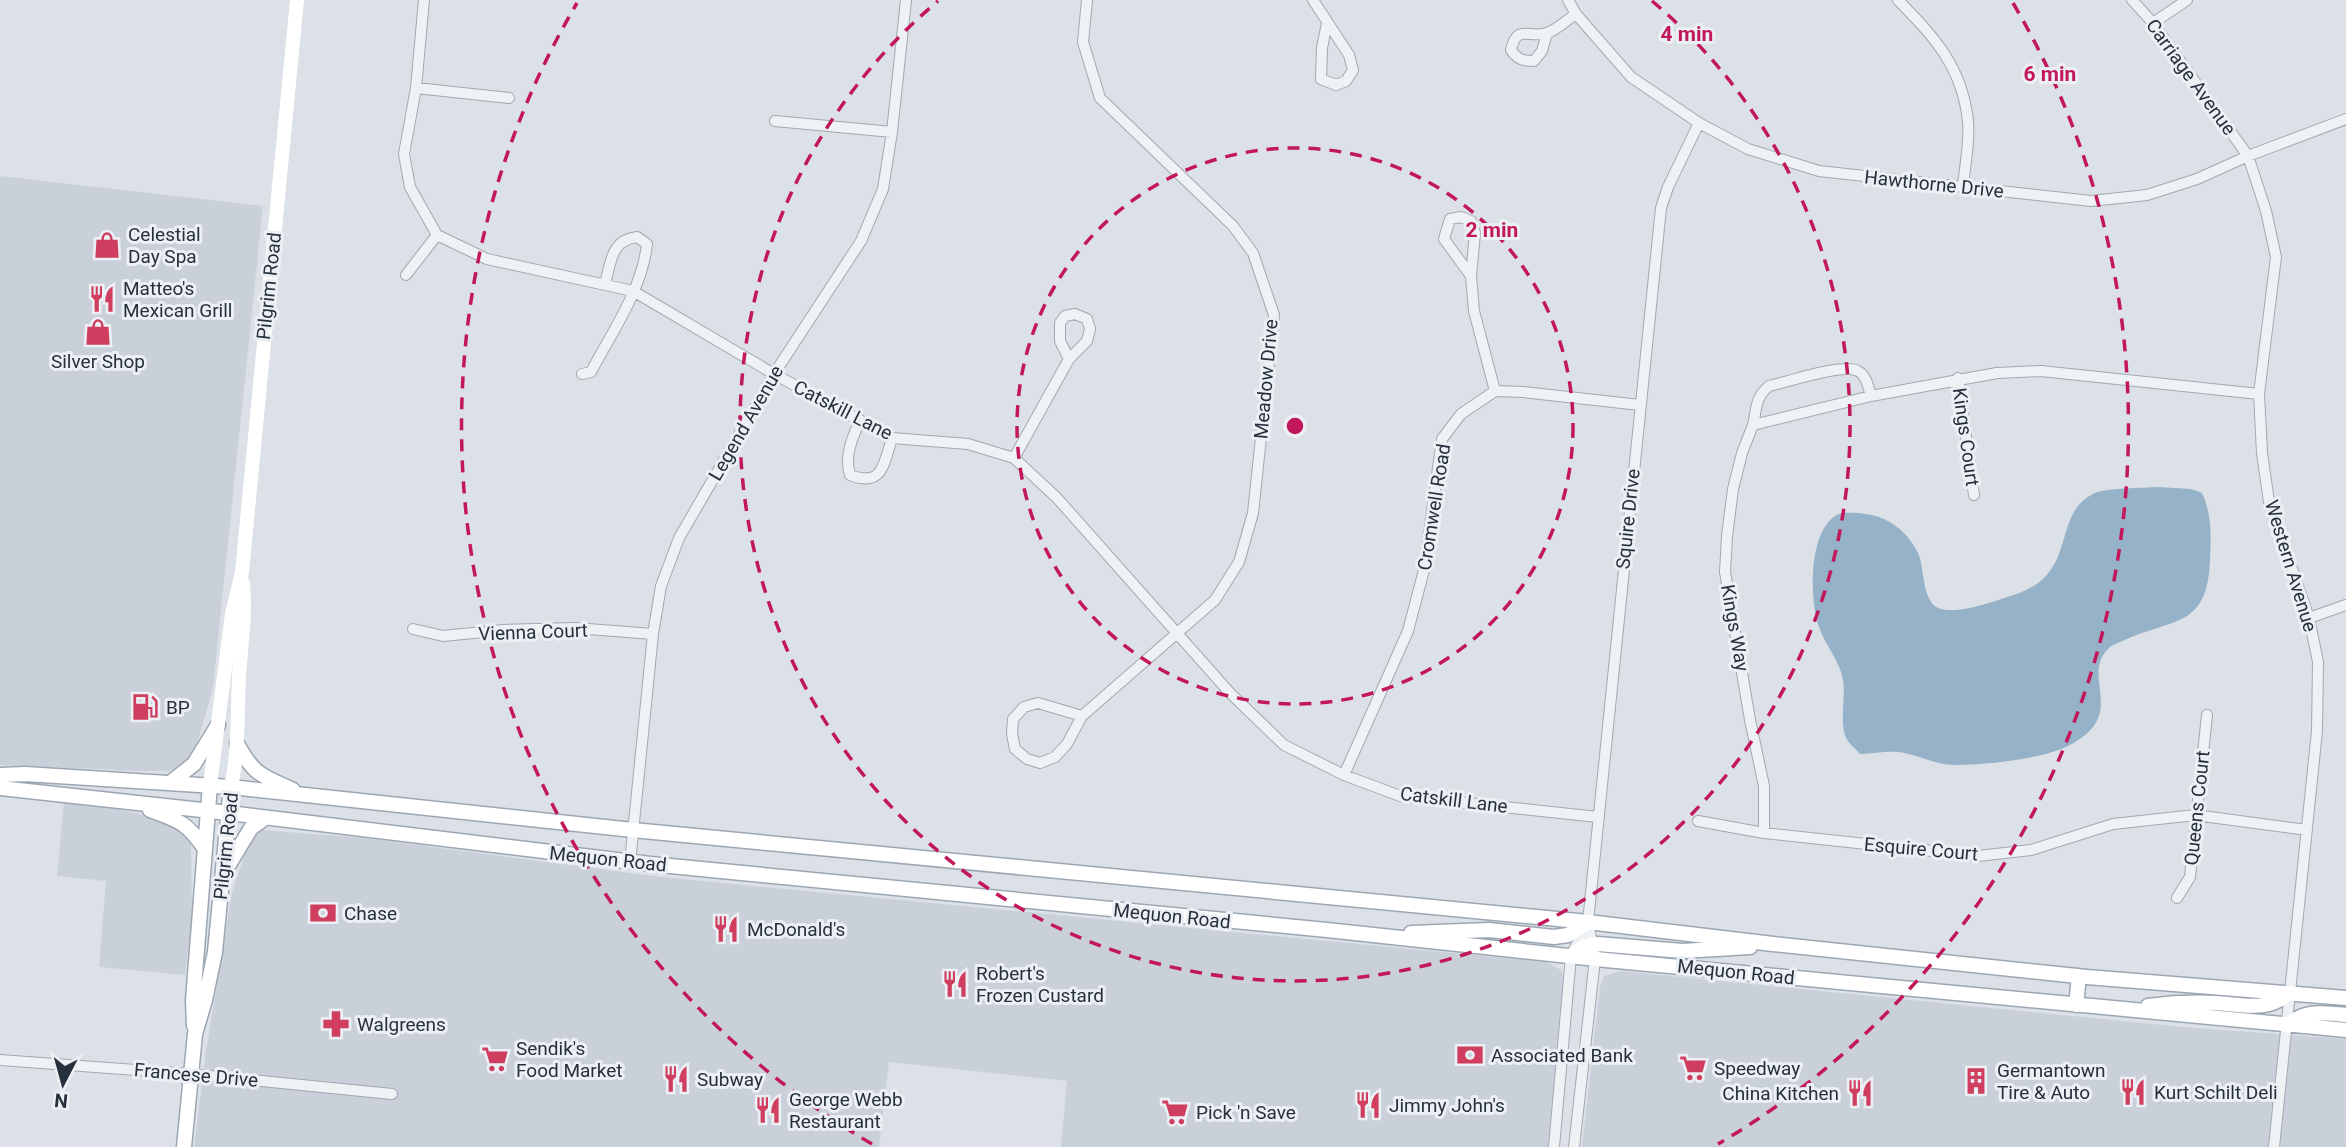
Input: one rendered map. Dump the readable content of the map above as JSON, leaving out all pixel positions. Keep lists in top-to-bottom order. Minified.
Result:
{"streets":{"main road":["Pilgrim Road","Mequon Road"],"street":["Carriage Avenue","Hawthorne Drive","Meadow Drive","Catskill Lane","Legend Avenue","Kings Court","Cromwell Road","Squire Drive","Western Avenue","Kings Way","Vienna Court","Queens Court","Esquire Court","Francese Drive"]},"crossings":[["Carriage Avenue","Hawthorne Drive"],["Carriage Avenue","Western Avenue"],["Hawthorne Drive","Squire Drive"],["Hawthorne Drive","Western Avenue"],["Pilgrim Road","Mequon Road"],["Pilgrim Road","Francese Drive"],["Meadow Drive","Catskill Lane"],["Catskill Lane","Legend Avenue"],["Catskill Lane","Cromwell Road"],["Catskill Lane","Squire Drive"],["Legend Avenue","Vienna Court"],["Legend Avenue","Mequon Road"],["Squire Drive","Mequon Road"],["Western Avenue","Esquire Court"],["Western Avenue","Mequon Road"],["Kings Way","Esquire Court"],["Queens Court","Esquire Court"]],"places":{"shop":["Celestial Day Spa","Silver Shop"],"restaurant":["Matteo's Mexican Grill","McDonald's","Robert's Frozen Custard","Subway","Kurt Schilt Deli","China Kitchen","Jimmy John's","George Webb Restaurant"],"fuel station":["BP"],"bank":["Chase","Associated Bank"],"pharmacy":["Walgreens"],"supermarket":["Sendik's Food Market","Speedway","Pick 'n Save"],"building":["Germantown Tire & Auto"]},"north":"bottom","rings":["4 min","6 min","2 min"]}
